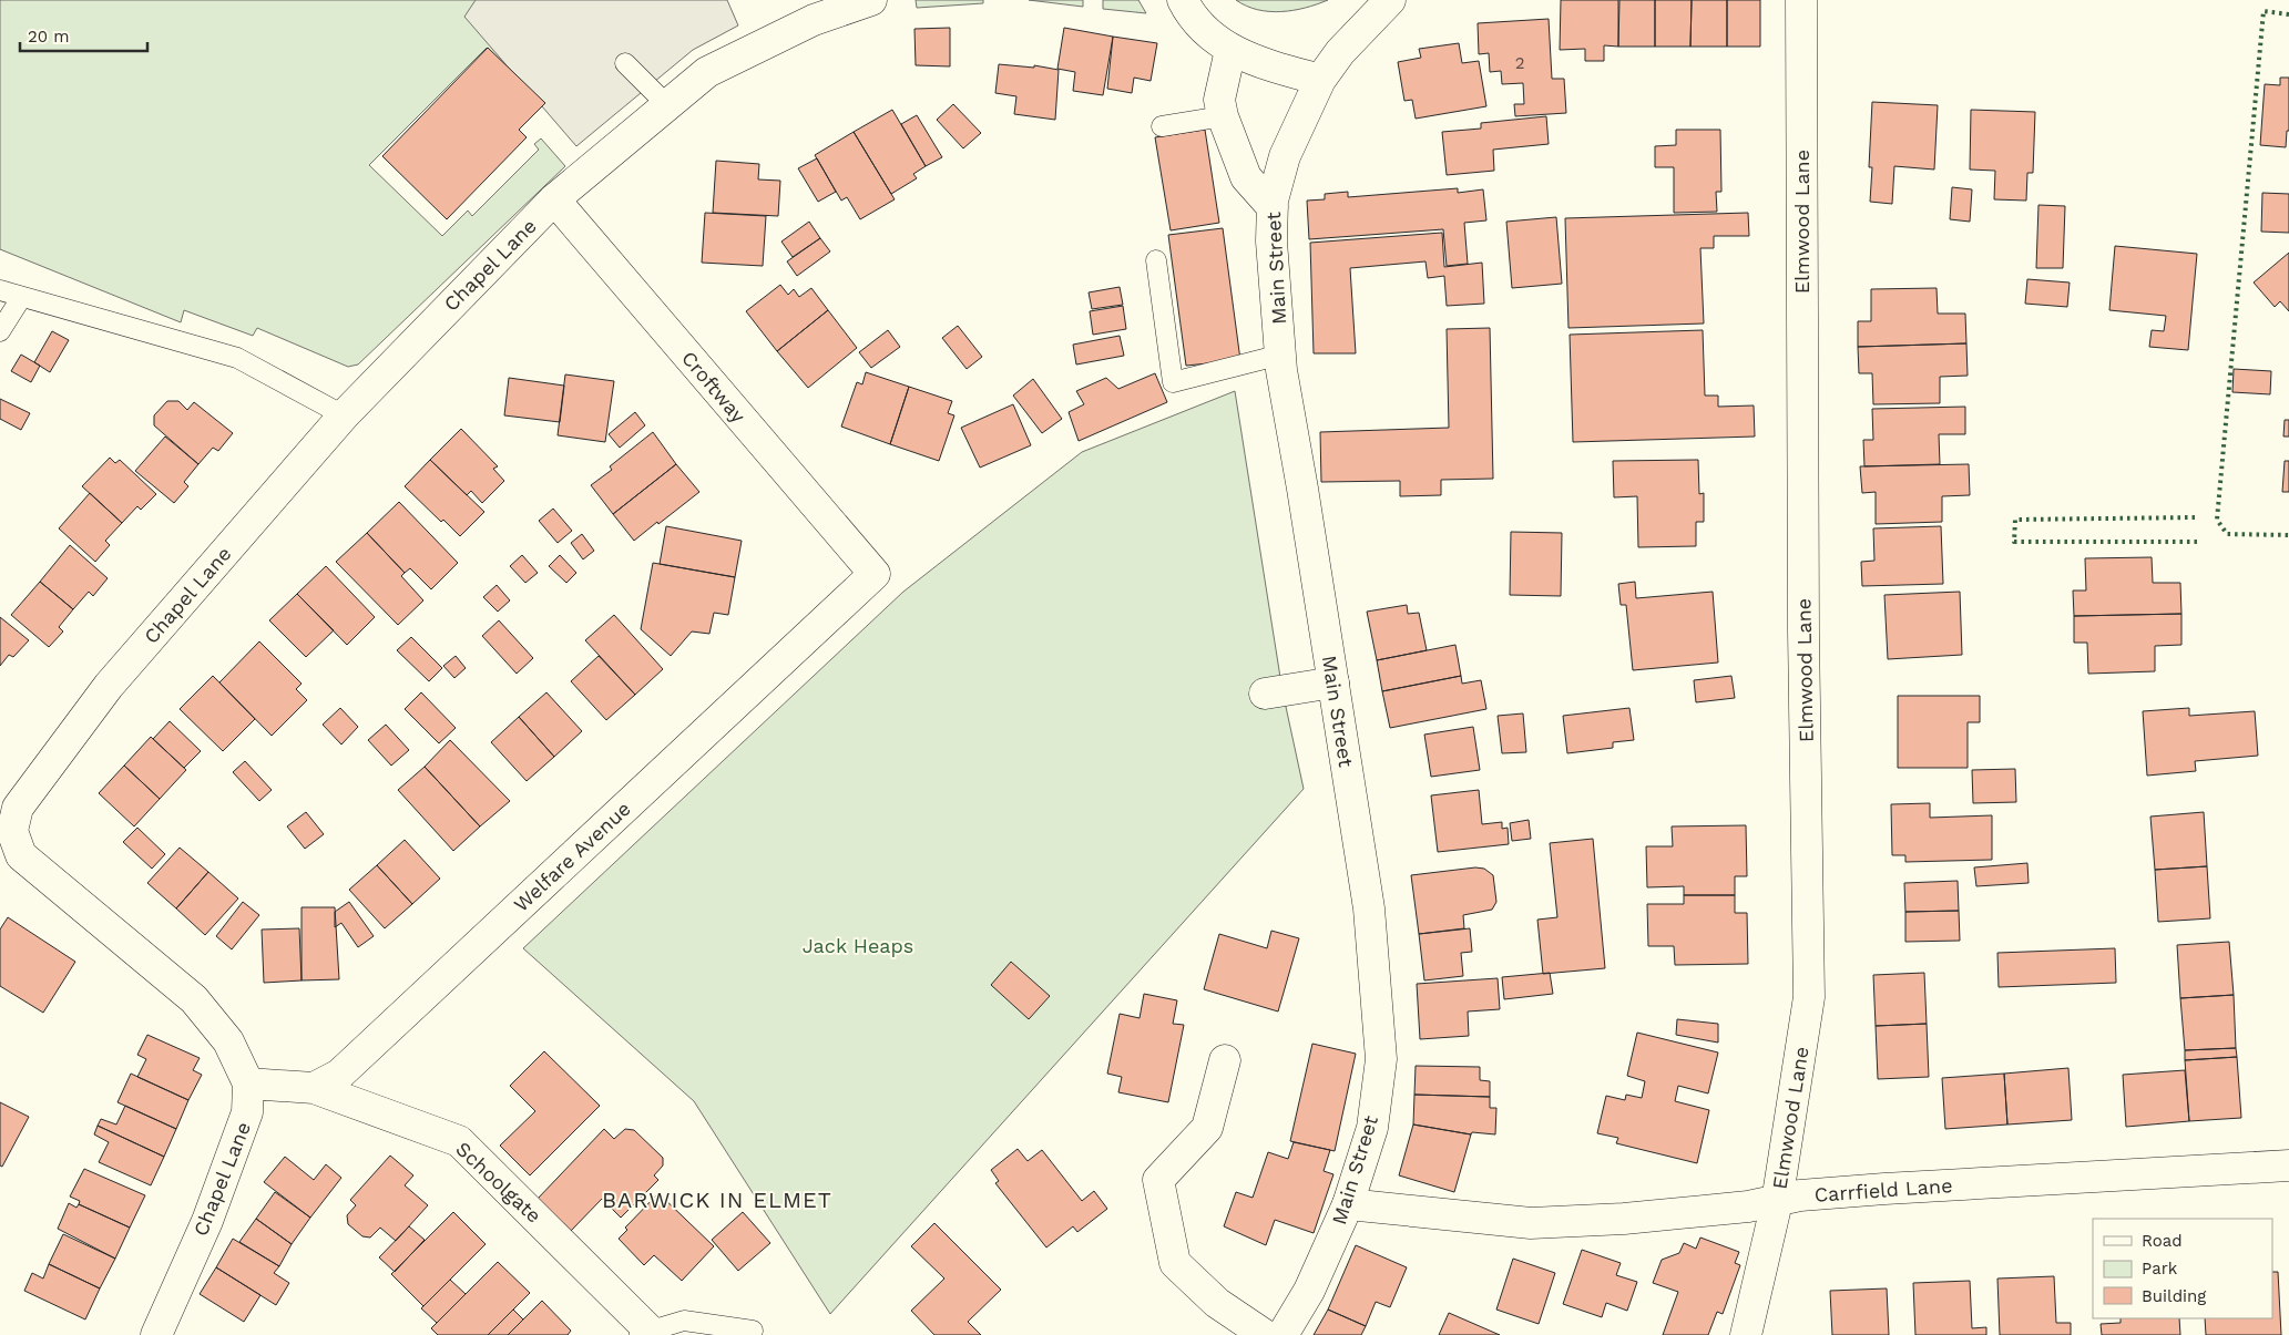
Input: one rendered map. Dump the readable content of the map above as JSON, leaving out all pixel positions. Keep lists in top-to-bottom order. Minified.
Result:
{"streets":{"street":["Elmwood Lane","Chapel Lane","Main Street","Croftway","Welfare Avenue","Schoolgate","Carrfield Lane"]},"crossings":[["Elmwood Lane","Carrfield Lane"],["Chapel Lane","Croftway"],["Main Street","Carrfield Lane"],["Croftway","Welfare Avenue"],["Welfare Avenue","Schoolgate"]],"districts":["BARWICK IN ELMET"],"parks":["Jack Heaps"],"house_numbers":["2"],"legend":["Road","Park","Building"],"scale_bar":"20 m"}
